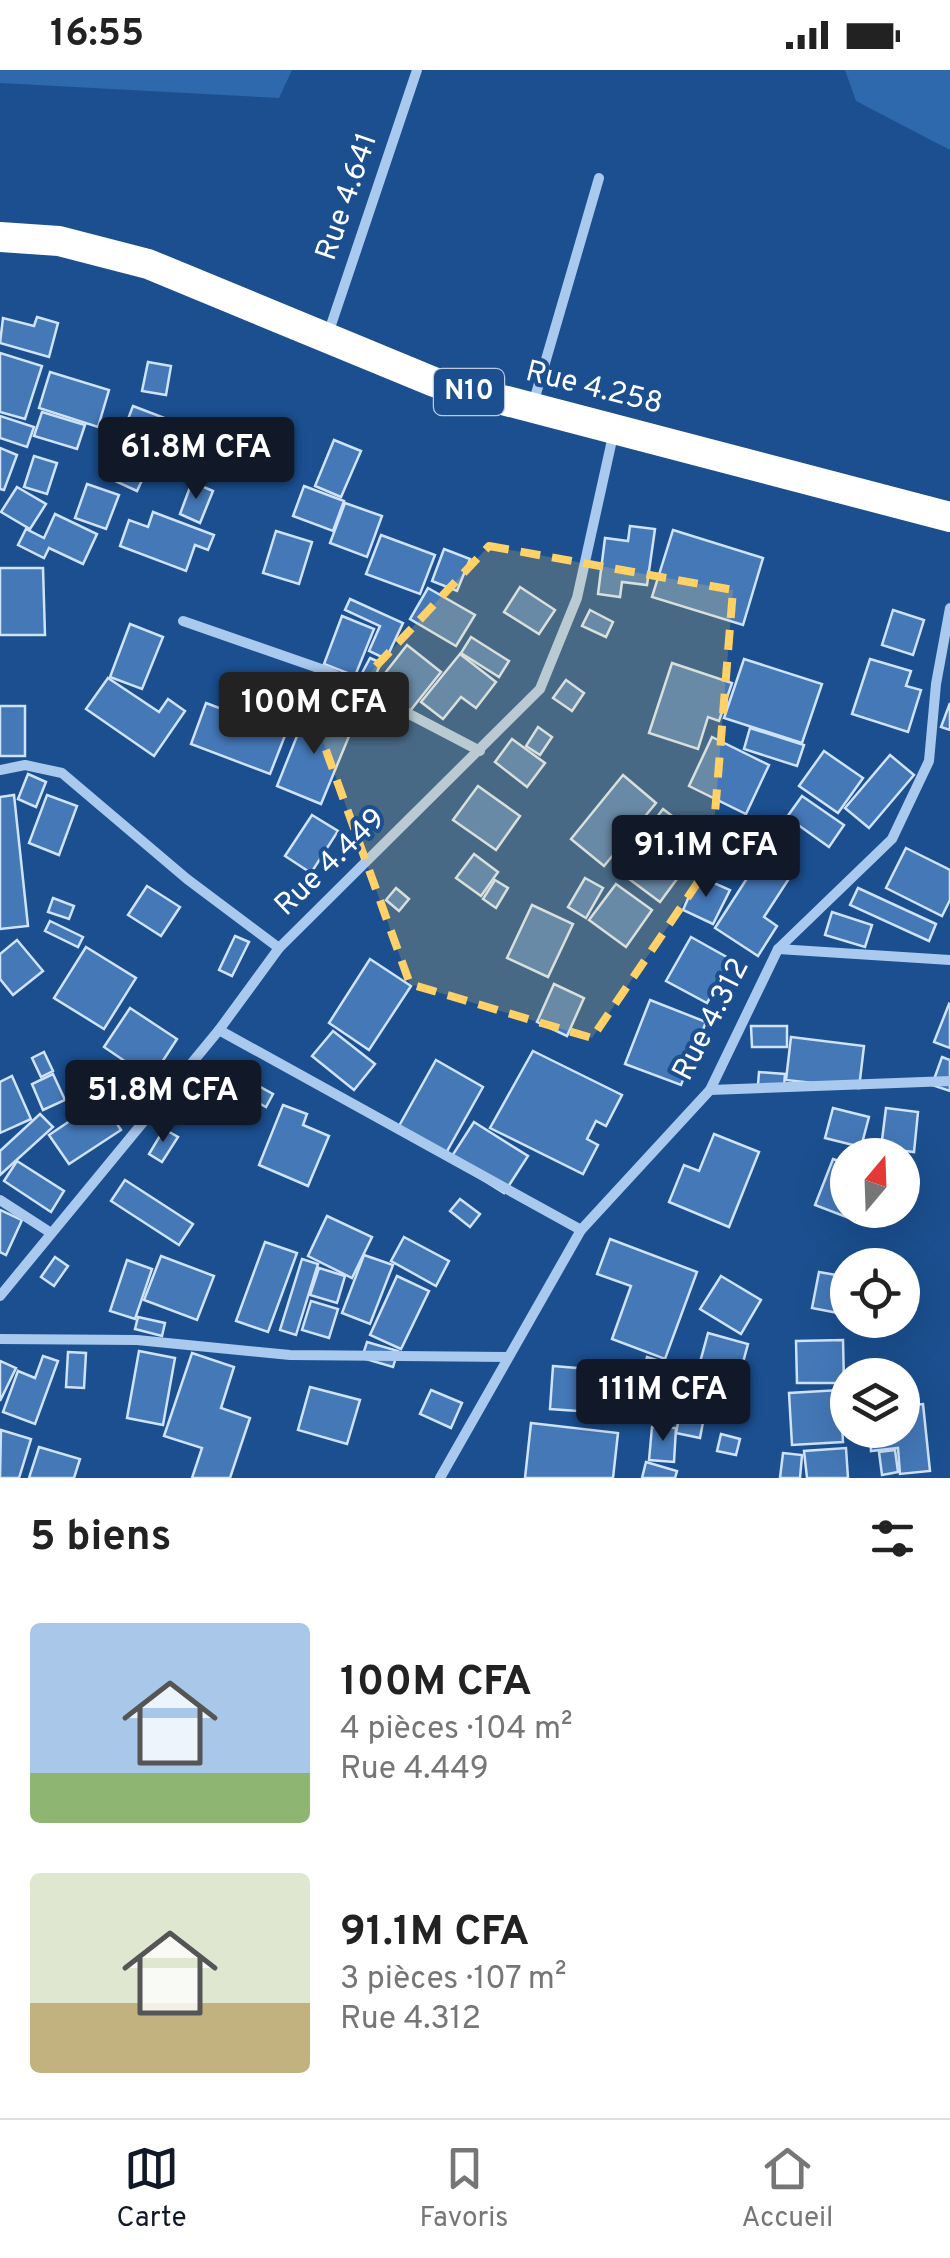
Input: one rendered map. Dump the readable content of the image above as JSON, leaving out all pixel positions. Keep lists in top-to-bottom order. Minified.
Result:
{"streets":{"highway":["Rue 4.258","N10"],"street":["Rue 4.641","Rue 4.449","Rue 4.312"]},"crossings":[["Rue 4.641","Rue 4.258"],["Rue 4.258","Rue 4.449"]],"north":"top","page":{"status":"16:55","price":["61.8M CFA","100M CFA","91.1M CFA","51.8M CFA","111M CFA"],"heading":"5 biens","list":[{"name":"100M CFA","note":"4 pièces · 104 m² · Rue 4.449"},{"name":"91.1M CFA","note":"3 pièces · 107 m² · Rue 4.312"}],"tabs":["Carte","Favoris","Accueil"]}}
